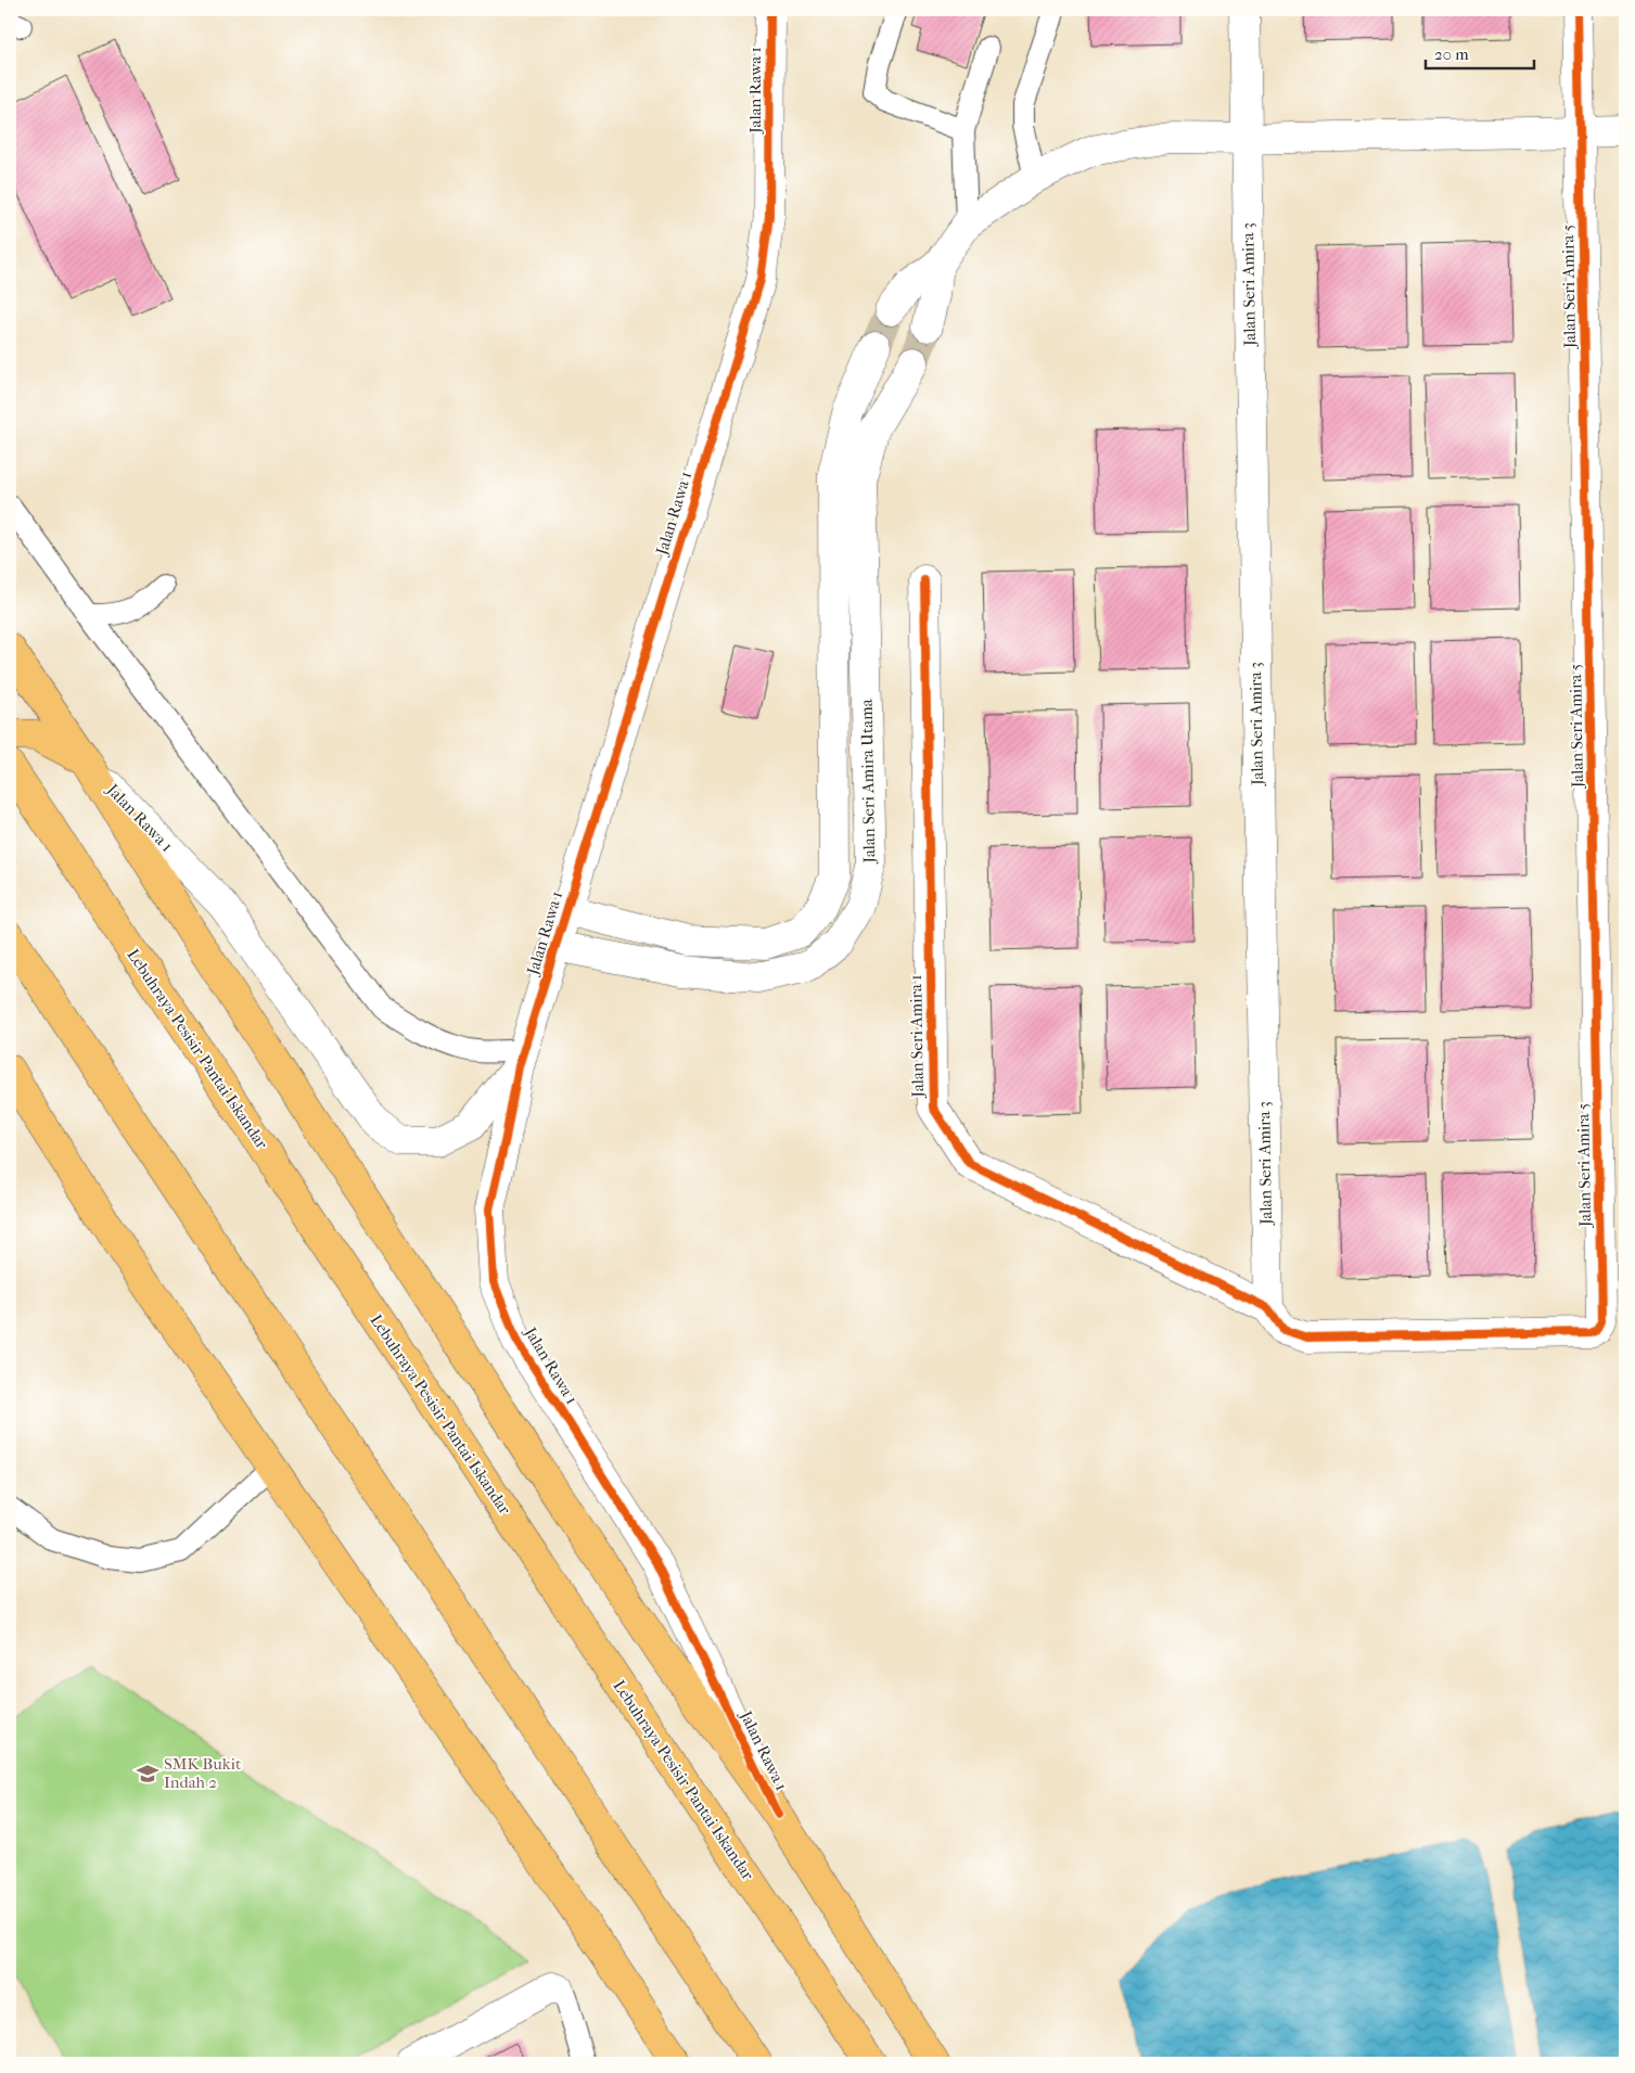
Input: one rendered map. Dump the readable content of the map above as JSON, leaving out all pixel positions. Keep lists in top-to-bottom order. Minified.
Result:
{"streets":{"main road":["Lebuhraya Pesisir Pantai Iskandar"],"street":["Jalan Rawa 1","Jalan Seri Amira 3","Jalan Seri Amira 5","Jalan Seri Amira Utama","Jalan Seri Amira 1"]},"crossings":[["Jalan Rawa 1","Jalan Seri Amira Utama"],["Jalan Seri Amira 3","Jalan Seri Amira 1"],["Jalan Seri Amira 5","Jalan Seri Amira 1"]],"places":{"school or university":["SMK Bukit Indah 2"]},"scale_bar":"20 m"}
